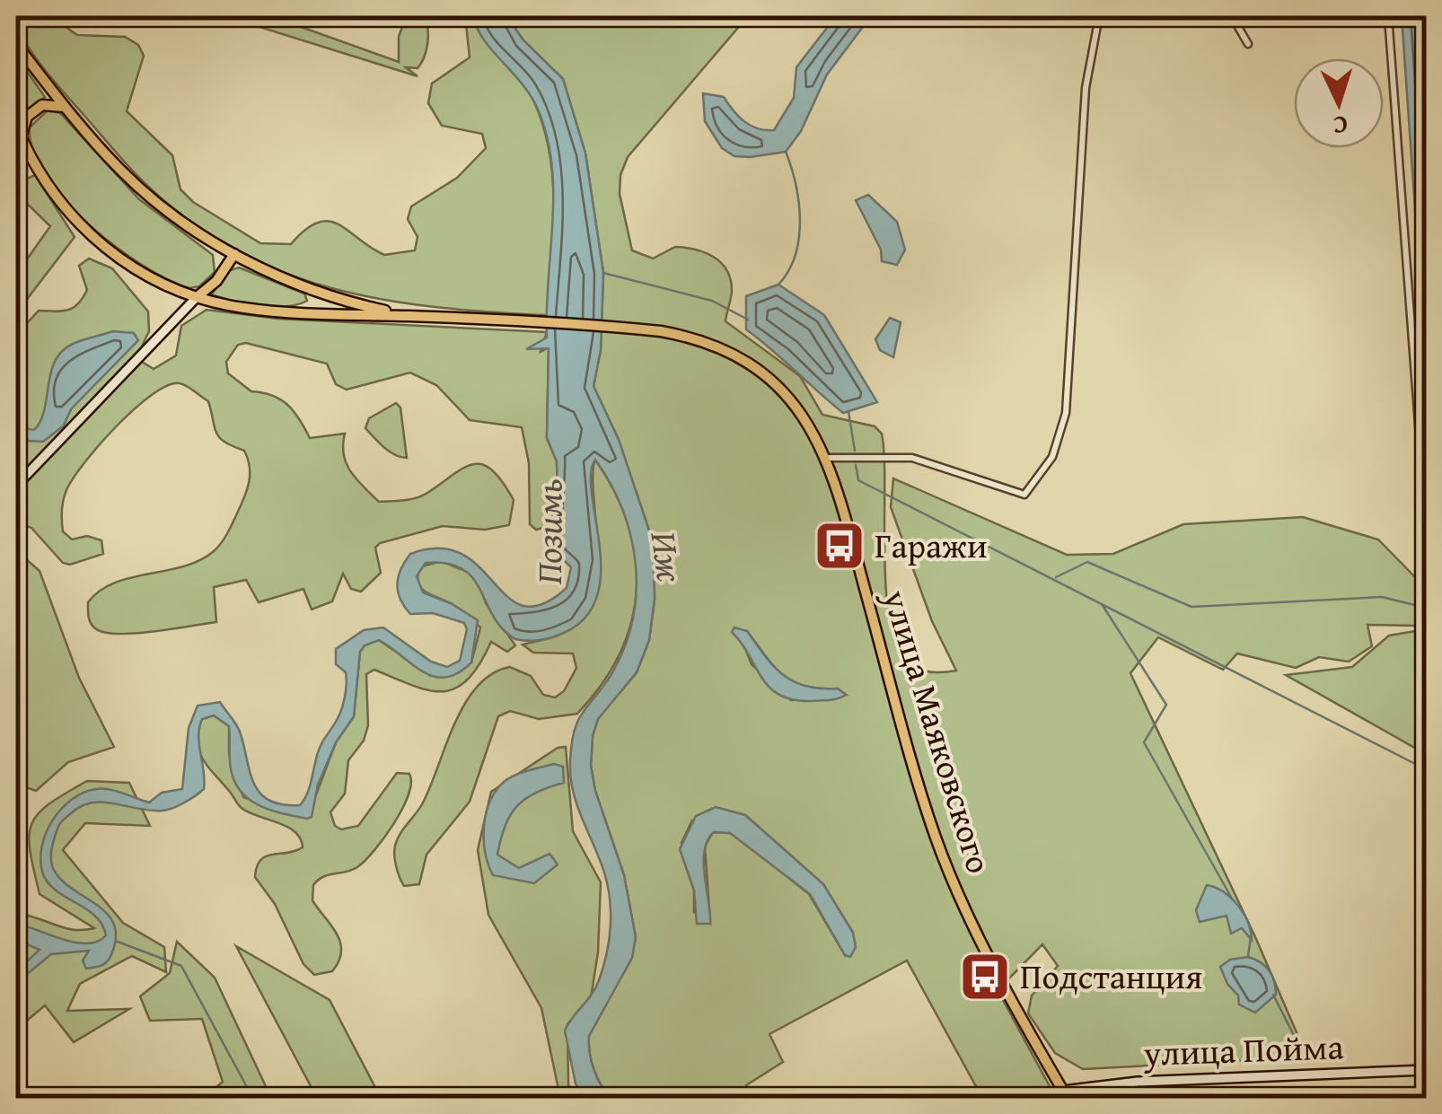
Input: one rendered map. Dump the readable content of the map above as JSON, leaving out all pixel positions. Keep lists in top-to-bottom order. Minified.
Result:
{"streets":{"main road":["улица Маяковского","улица Пойма"]},"crossings":[["улица Маяковского","улица Пойма"]],"water":["Позимь","Иж"],"places":{"bus stop":["Гаражи","Подстанция"]},"north":"bottom"}
